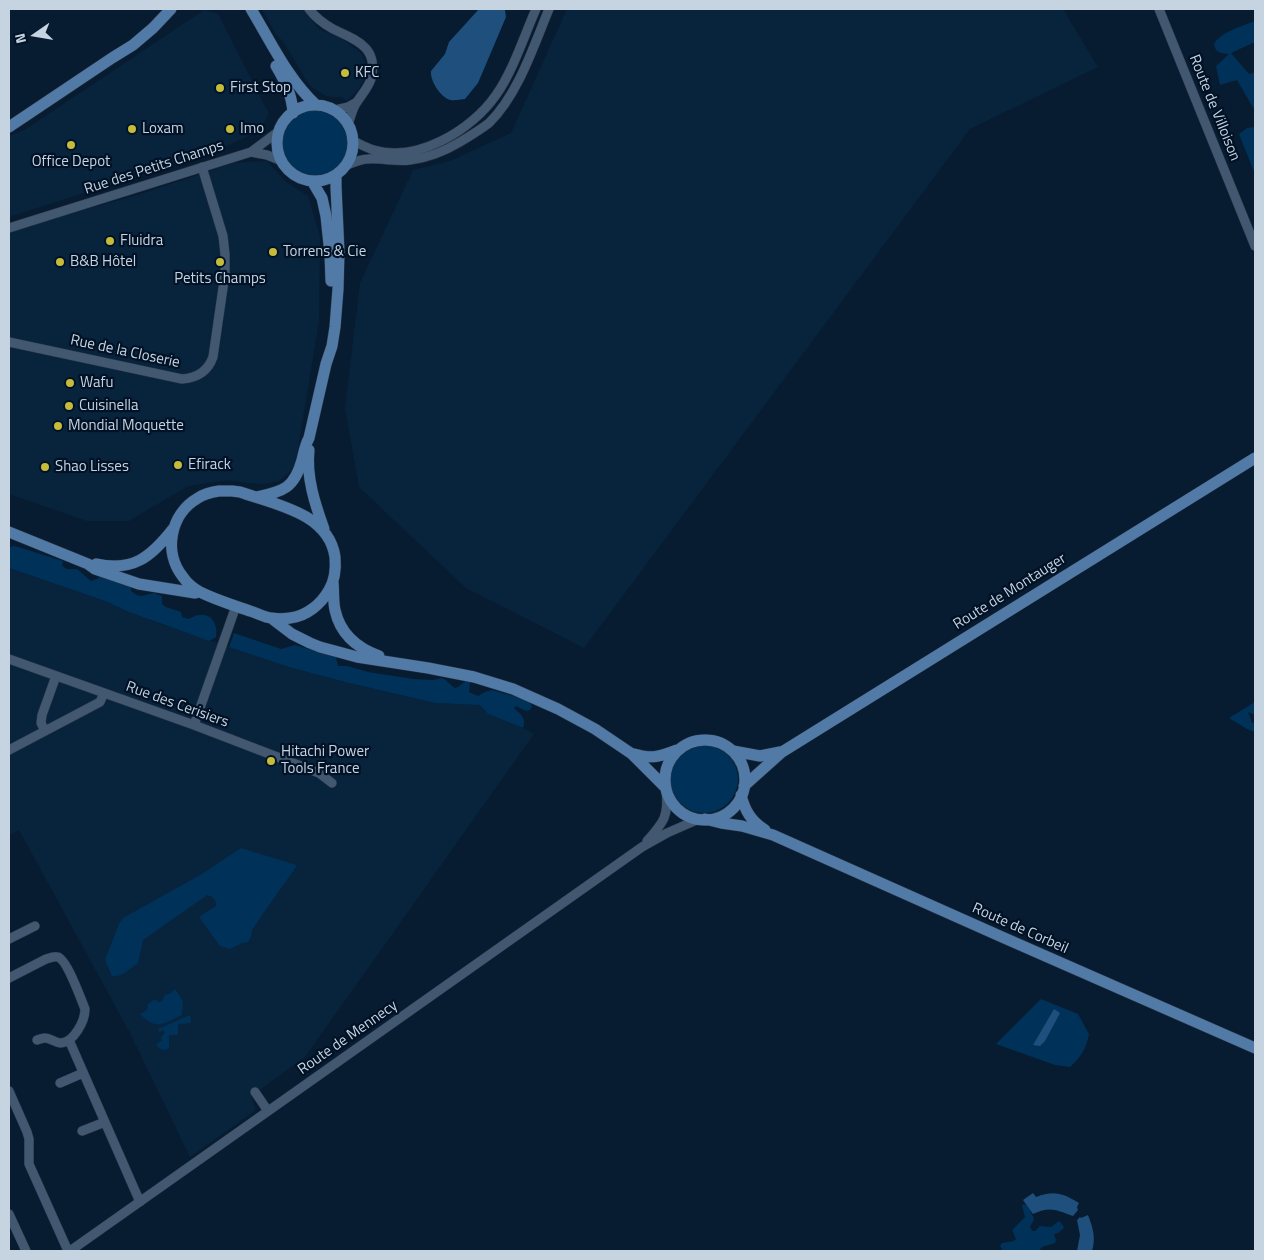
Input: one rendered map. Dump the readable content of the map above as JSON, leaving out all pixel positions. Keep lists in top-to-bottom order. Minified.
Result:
{"streets":{"main road":["Route de Montauger","Route de Corbeil"],"street":["Route de Villoison","Rue des Petits Champs","Rue de la Closerie","Rue des Cerisiers","Route de Mennecy"]},"crossings":[["Rue des Petits Champs","Rue de la Closerie"],["Route de Montauger","Route de Corbeil"],["Route de Montauger","Route de Mennecy"],["Route de Corbeil","Route de Mennecy"]],"places":["KFC","First Stop","Loxam","Imo","Office Depot","Fluidra","Torrens & Cie","B&B Hôtel","Petits Champs","Wafu","Cuisinella","Mondial Moquette","Efirack","Shao Lisses","Hitachi Power Tools France"],"north":"left"}
